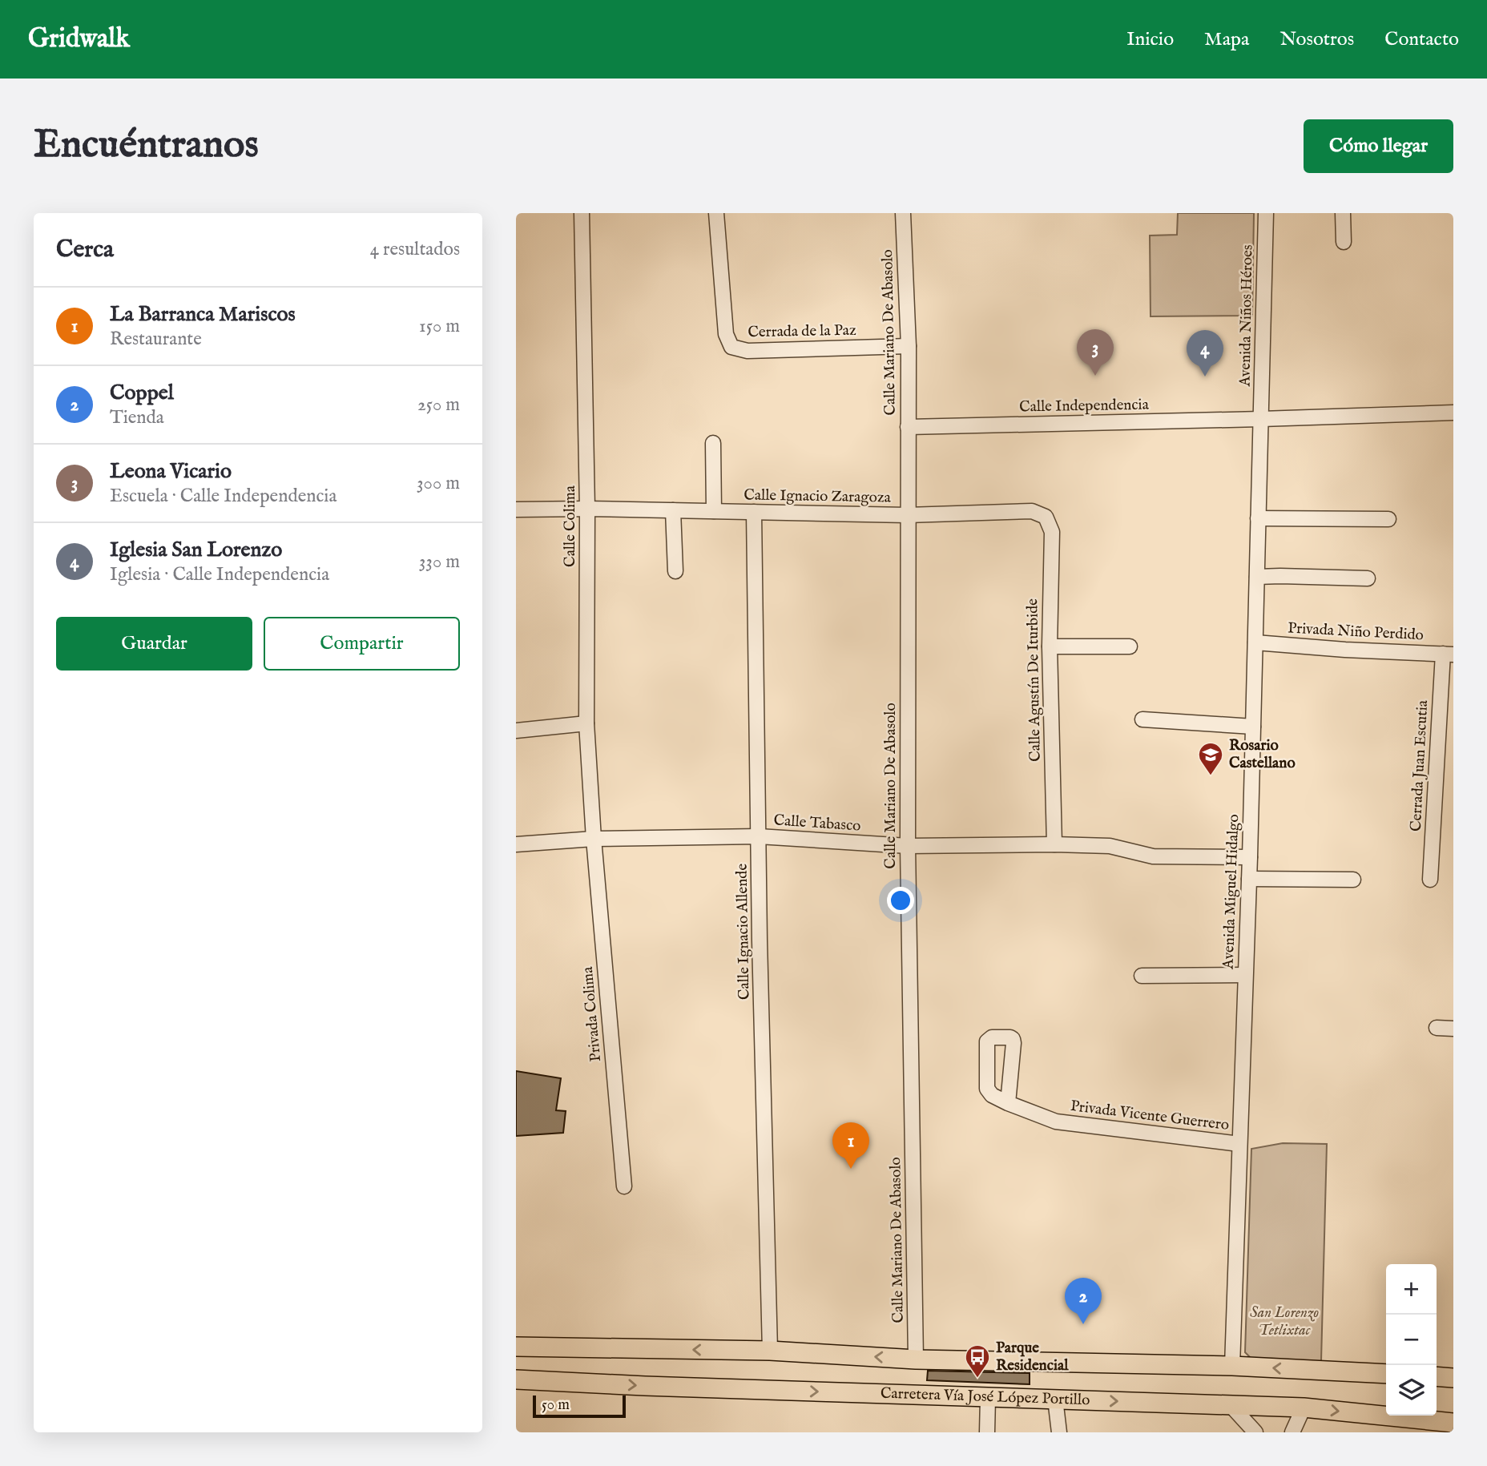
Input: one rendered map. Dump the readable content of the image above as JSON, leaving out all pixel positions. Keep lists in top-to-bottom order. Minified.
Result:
{"streets":{"main road":["Carretera Vía José López Portillo"],"street":["Avenida Niños Héroes","Cerrada de la Paz","Calle Mariano De Abasolo","Calle Independencia","Calle Ignacio Zaragoza","Calle Colima","Privada Niño Perdido","Calle Agustín De Iturbide","Cerrada Juan Escutia","Calle Tabasco","Avenida Miguel Hidalgo","Calle Ignacio Allende","Privada Colima","Privada Vicente Guerrero"]},"crossings":[["Avenida Niños Héroes","Calle Independencia"],["Avenida Niños Héroes","Avenida Miguel Hidalgo"],["Cerrada de la Paz","Calle Mariano De Abasolo"],["Calle Mariano De Abasolo","Calle Independencia"],["Calle Mariano De Abasolo","Calle Ignacio Zaragoza"],["Calle Mariano De Abasolo","Calle Tabasco"],["Calle Independencia","Avenida Miguel Hidalgo"],["Calle Ignacio Zaragoza","Calle Colima"],["Calle Ignacio Zaragoza","Calle Agustín De Iturbide"],["Calle Ignacio Zaragoza","Calle Ignacio Allende"],["Calle Colima","Calle Tabasco"],["Calle Colima","Privada Colima"],["Privada Niño Perdido","Cerrada Juan Escutia"],["Privada Niño Perdido","Avenida Miguel Hidalgo"],["Calle Agustín De Iturbide","Calle Tabasco"],["Calle Tabasco","Avenida Miguel Hidalgo"],["Calle Tabasco","Calle Ignacio Allende"],["Calle Tabasco","Privada Colima"],["Avenida Miguel Hidalgo","Privada Vicente Guerrero"]],"parks":["San Lorenzo Tetlixtac"],"places":{"school or university":["Rosario Castellano"],"bus stop":["Parque Residencial"]},"scale_bar":"50 m","page":{"header":"Gridwalk","nav":["Inicio","Mapa","Nosotros","Contacto"],"buttons":["Cómo llegar",["Guardar","Compartir"]],"title":"Encuéntranos","heading":["Cerca","4 resultados"],"list":[{"mark":"1","name":"La Barranca Mariscos","note":"Restaurante","value":"150 m"},{"mark":"2","name":"Coppel","note":"Tienda","value":"250 m"},{"mark":"3","name":"Leona Vicario","note":"Escuela · Calle Independencia","value":"300 m"},{"mark":"4","name":"Iglesia San Lorenzo","note":"Iglesia · Calle Independencia","value":"330 m"}],"pins":["3","4","1","2"],"map_buttons":["+","−"],"scale":"50 m"}}
